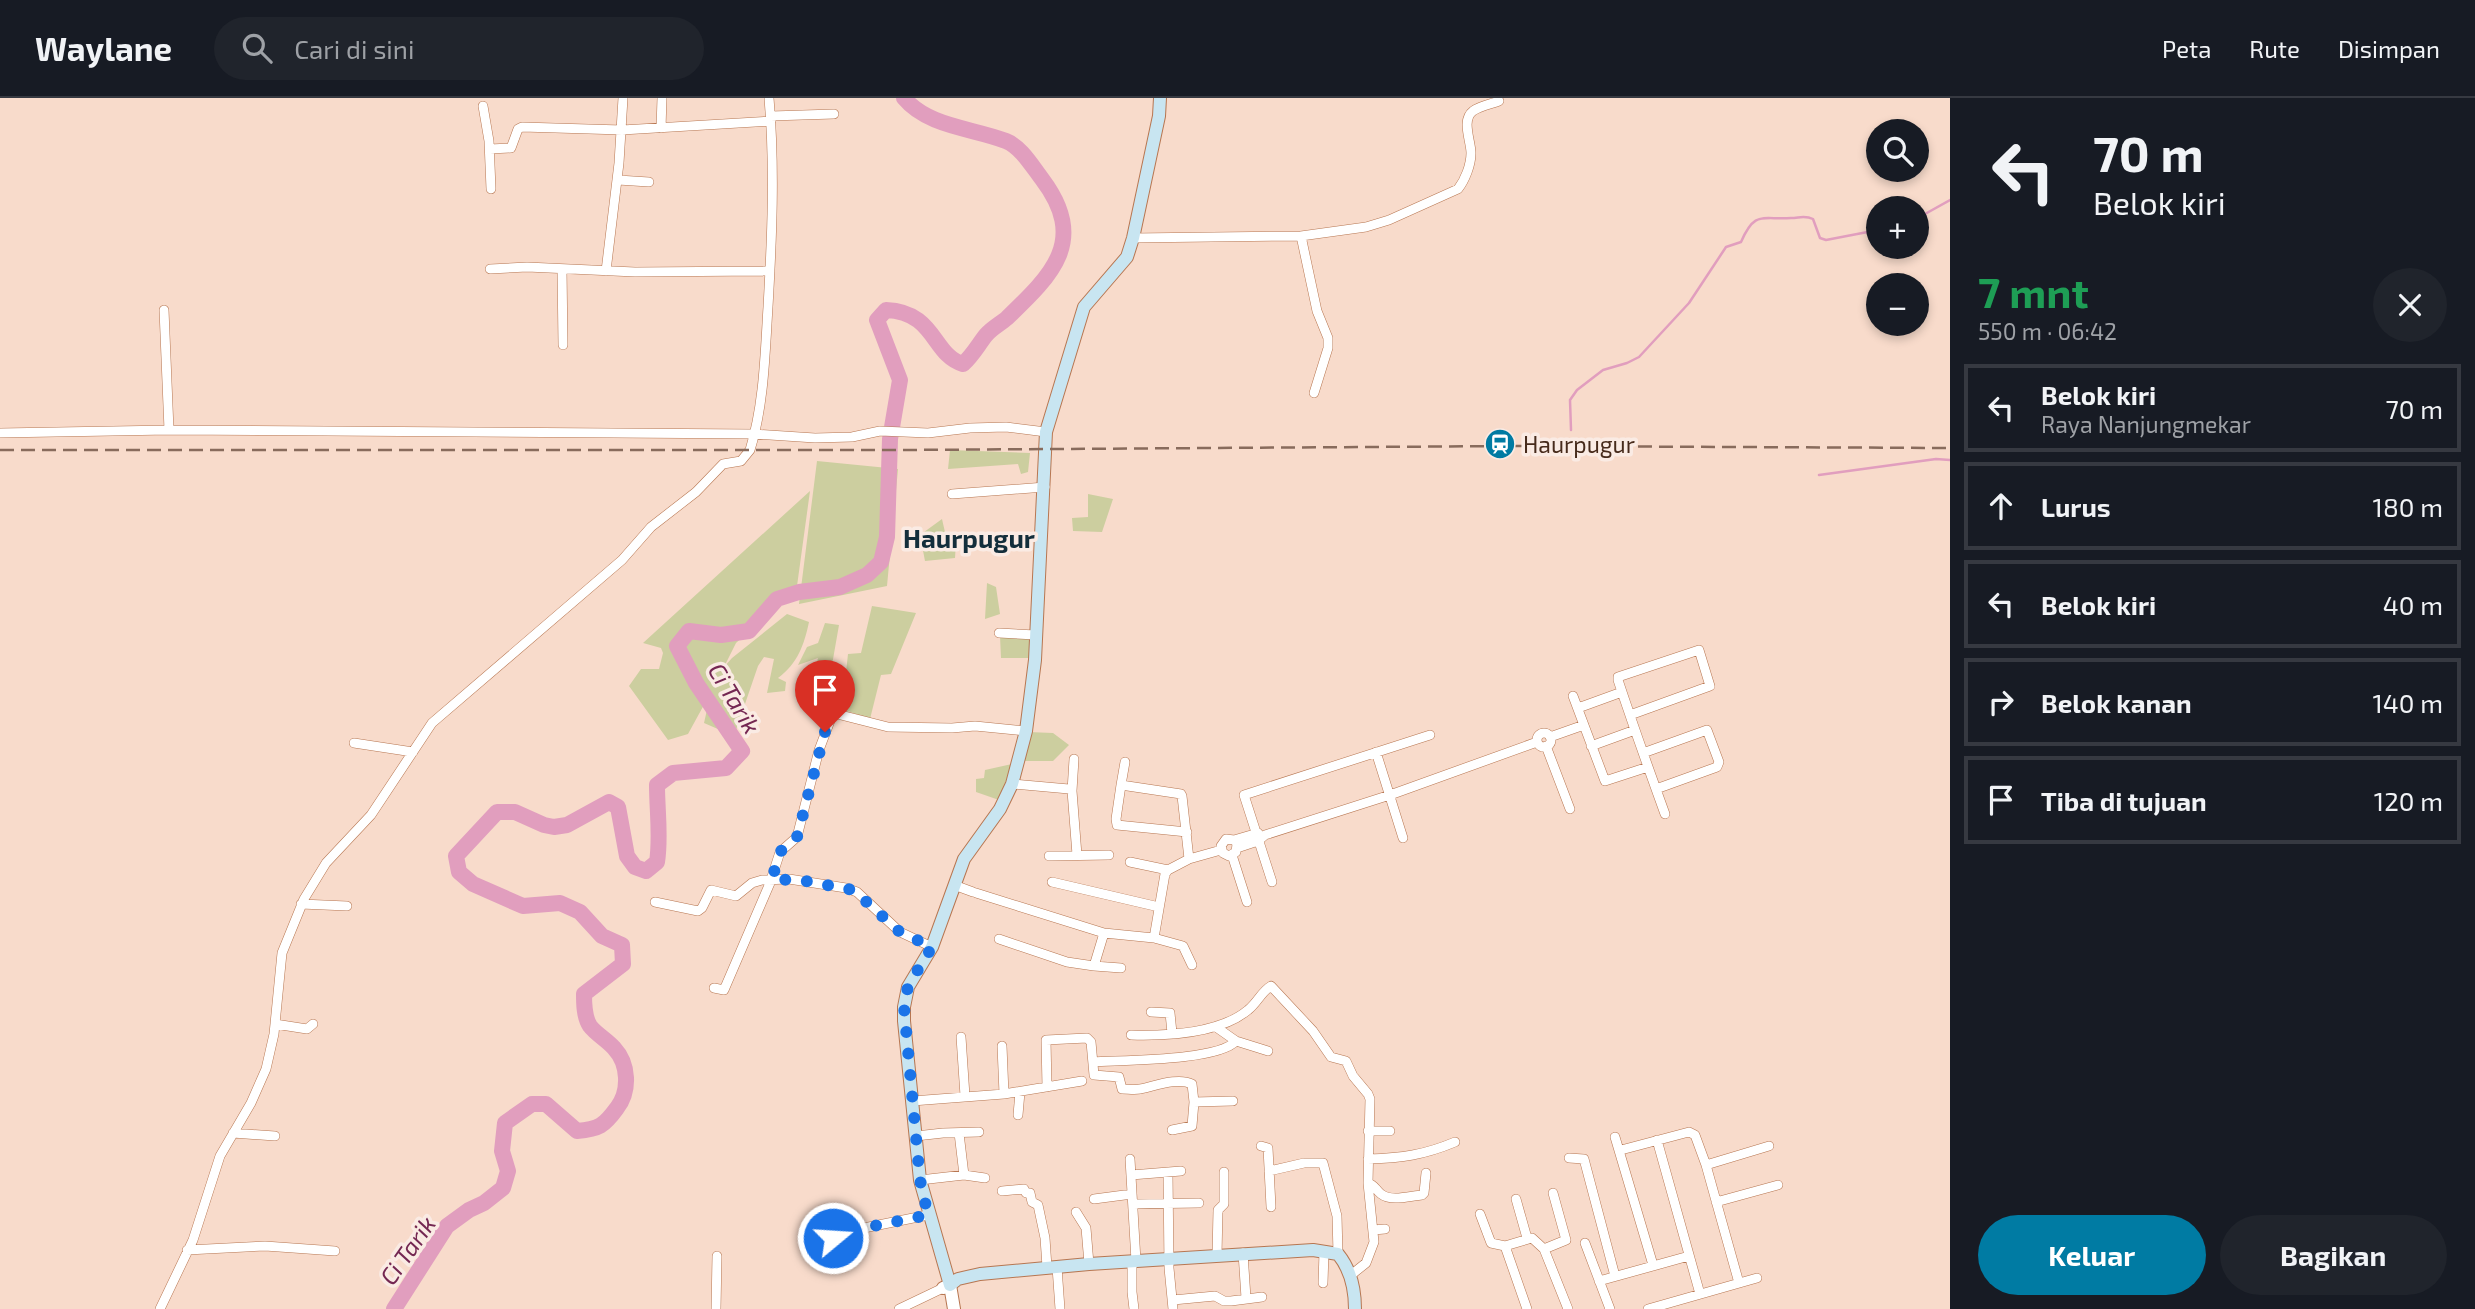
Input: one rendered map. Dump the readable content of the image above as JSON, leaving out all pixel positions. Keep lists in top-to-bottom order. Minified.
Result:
{"districts":["Haurpugur"],"water":["Ci Tarik"],"places":{"station":["Haurpugur"]},"page":{"header":"Waylane","search":"Cari di sini","nav":["Peta","Rute","Disimpan"],"turn":["70 m","Belok kiri"],"map_buttons":["+","−"],"heading":["7 mnt","550 m · 06:42"],"list":[{"name":"Belok kiri","note":"Raya Nanjungmekar","value":"70 m"},{"name":"Lurus","value":"180 m"},{"name":"Belok kiri","value":"40 m"},{"name":"Belok kanan","value":"140 m"},{"name":"Tiba di tujuan","value":"120 m"}],"buttons":["Keluar","Bagikan"]}}
